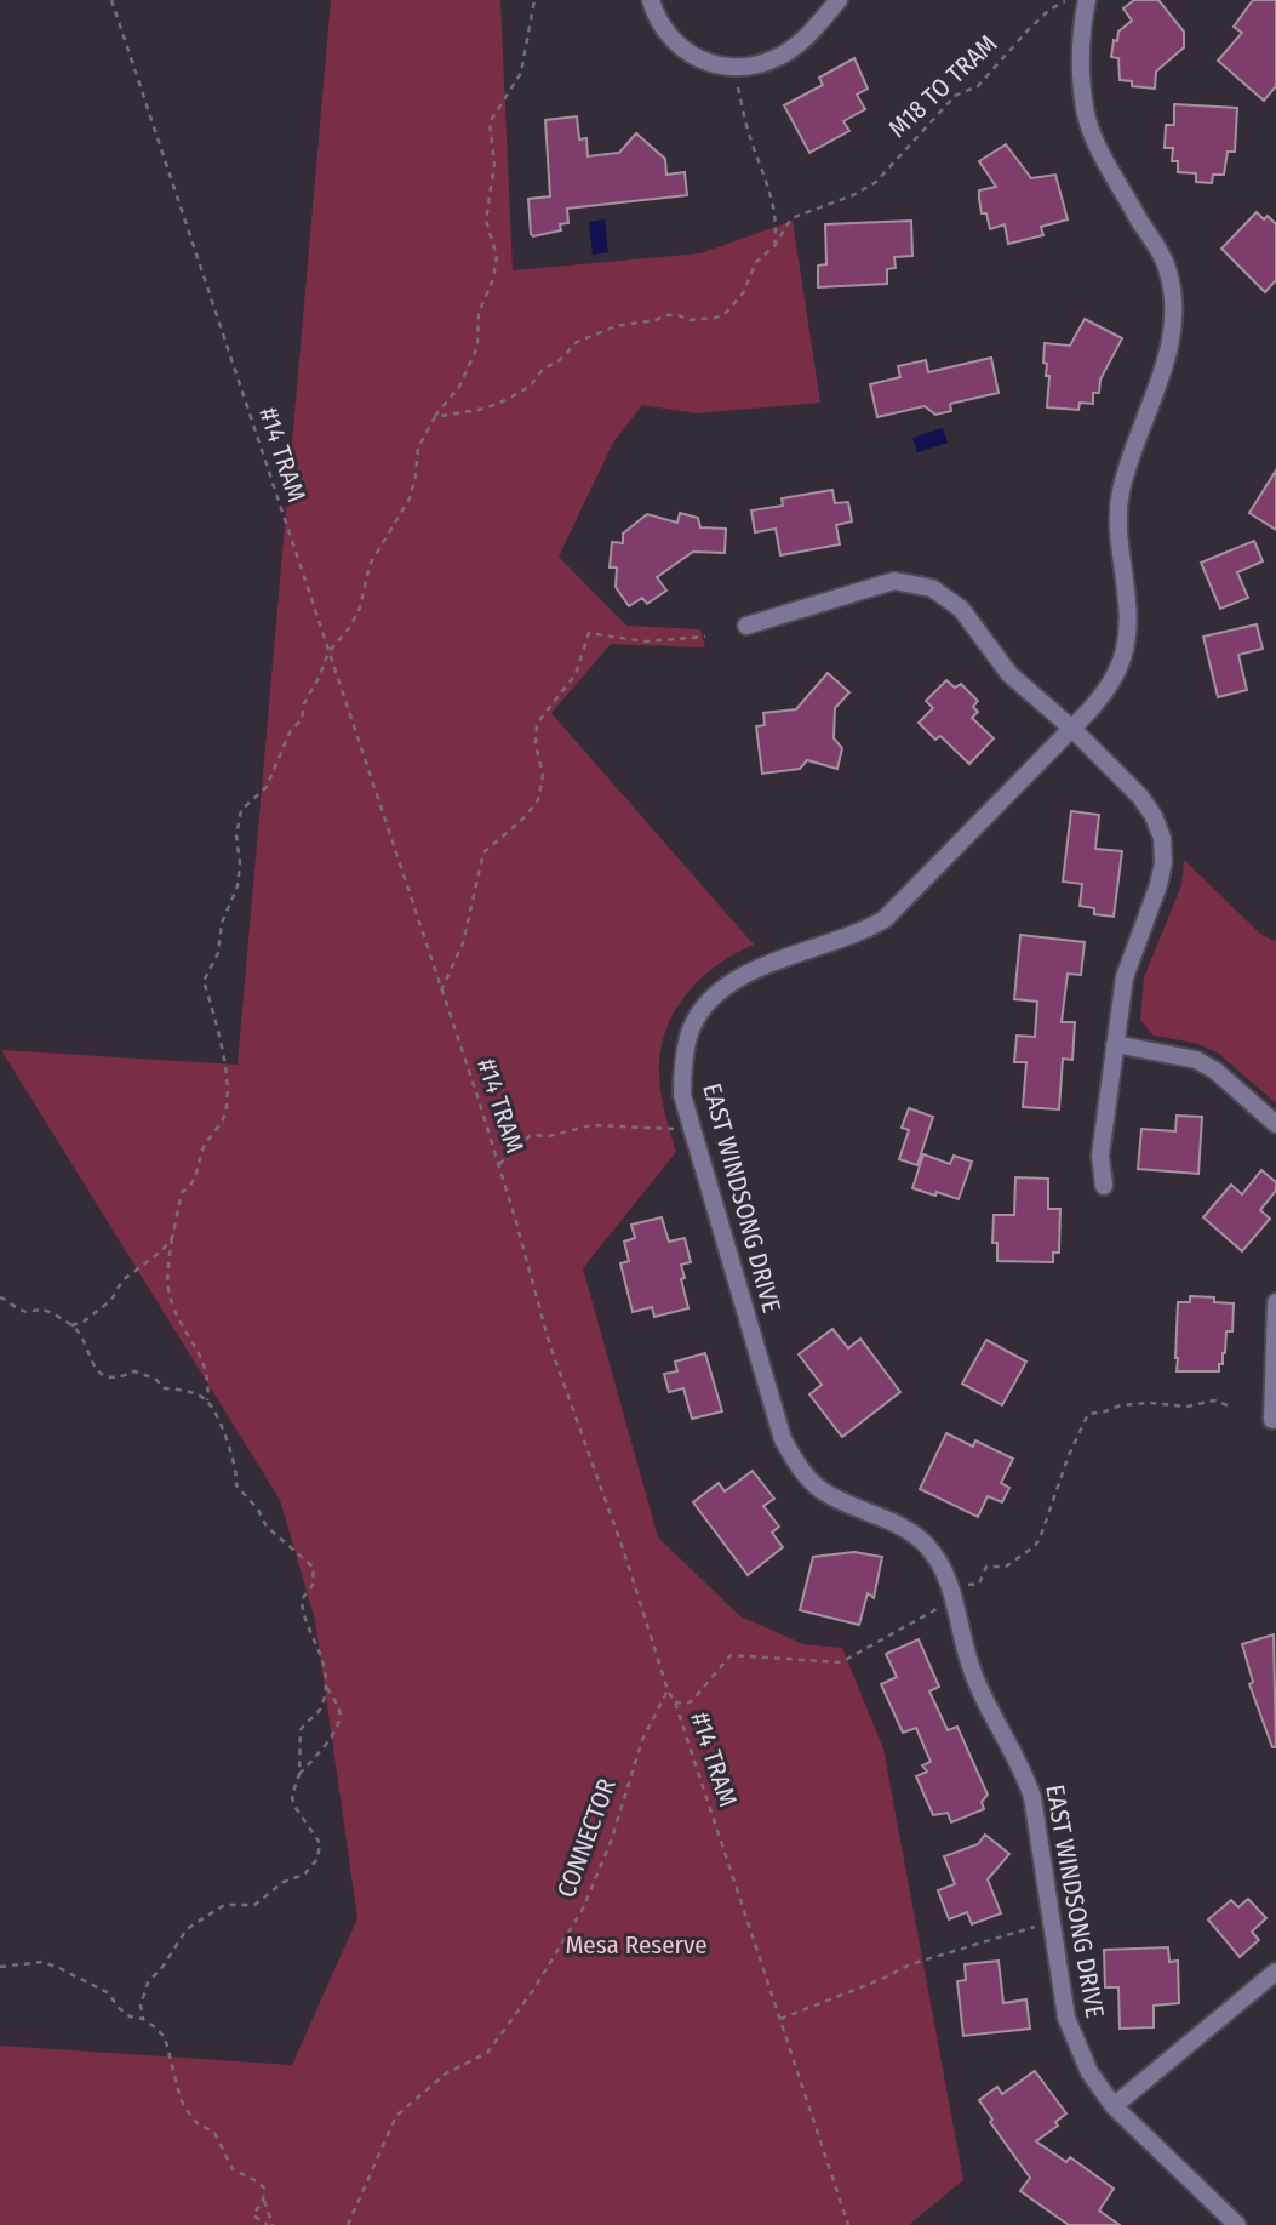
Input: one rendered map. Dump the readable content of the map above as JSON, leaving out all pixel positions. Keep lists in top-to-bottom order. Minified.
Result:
{"streets":{"street":["EAST WINDSONG DRIVE"],"path":["M18 TO TRAM","#14 TRAM","CONNECTOR"]},"crossings":[["#14 TRAM","CONNECTOR"]],"parks":["Mesa Reserve"]}
